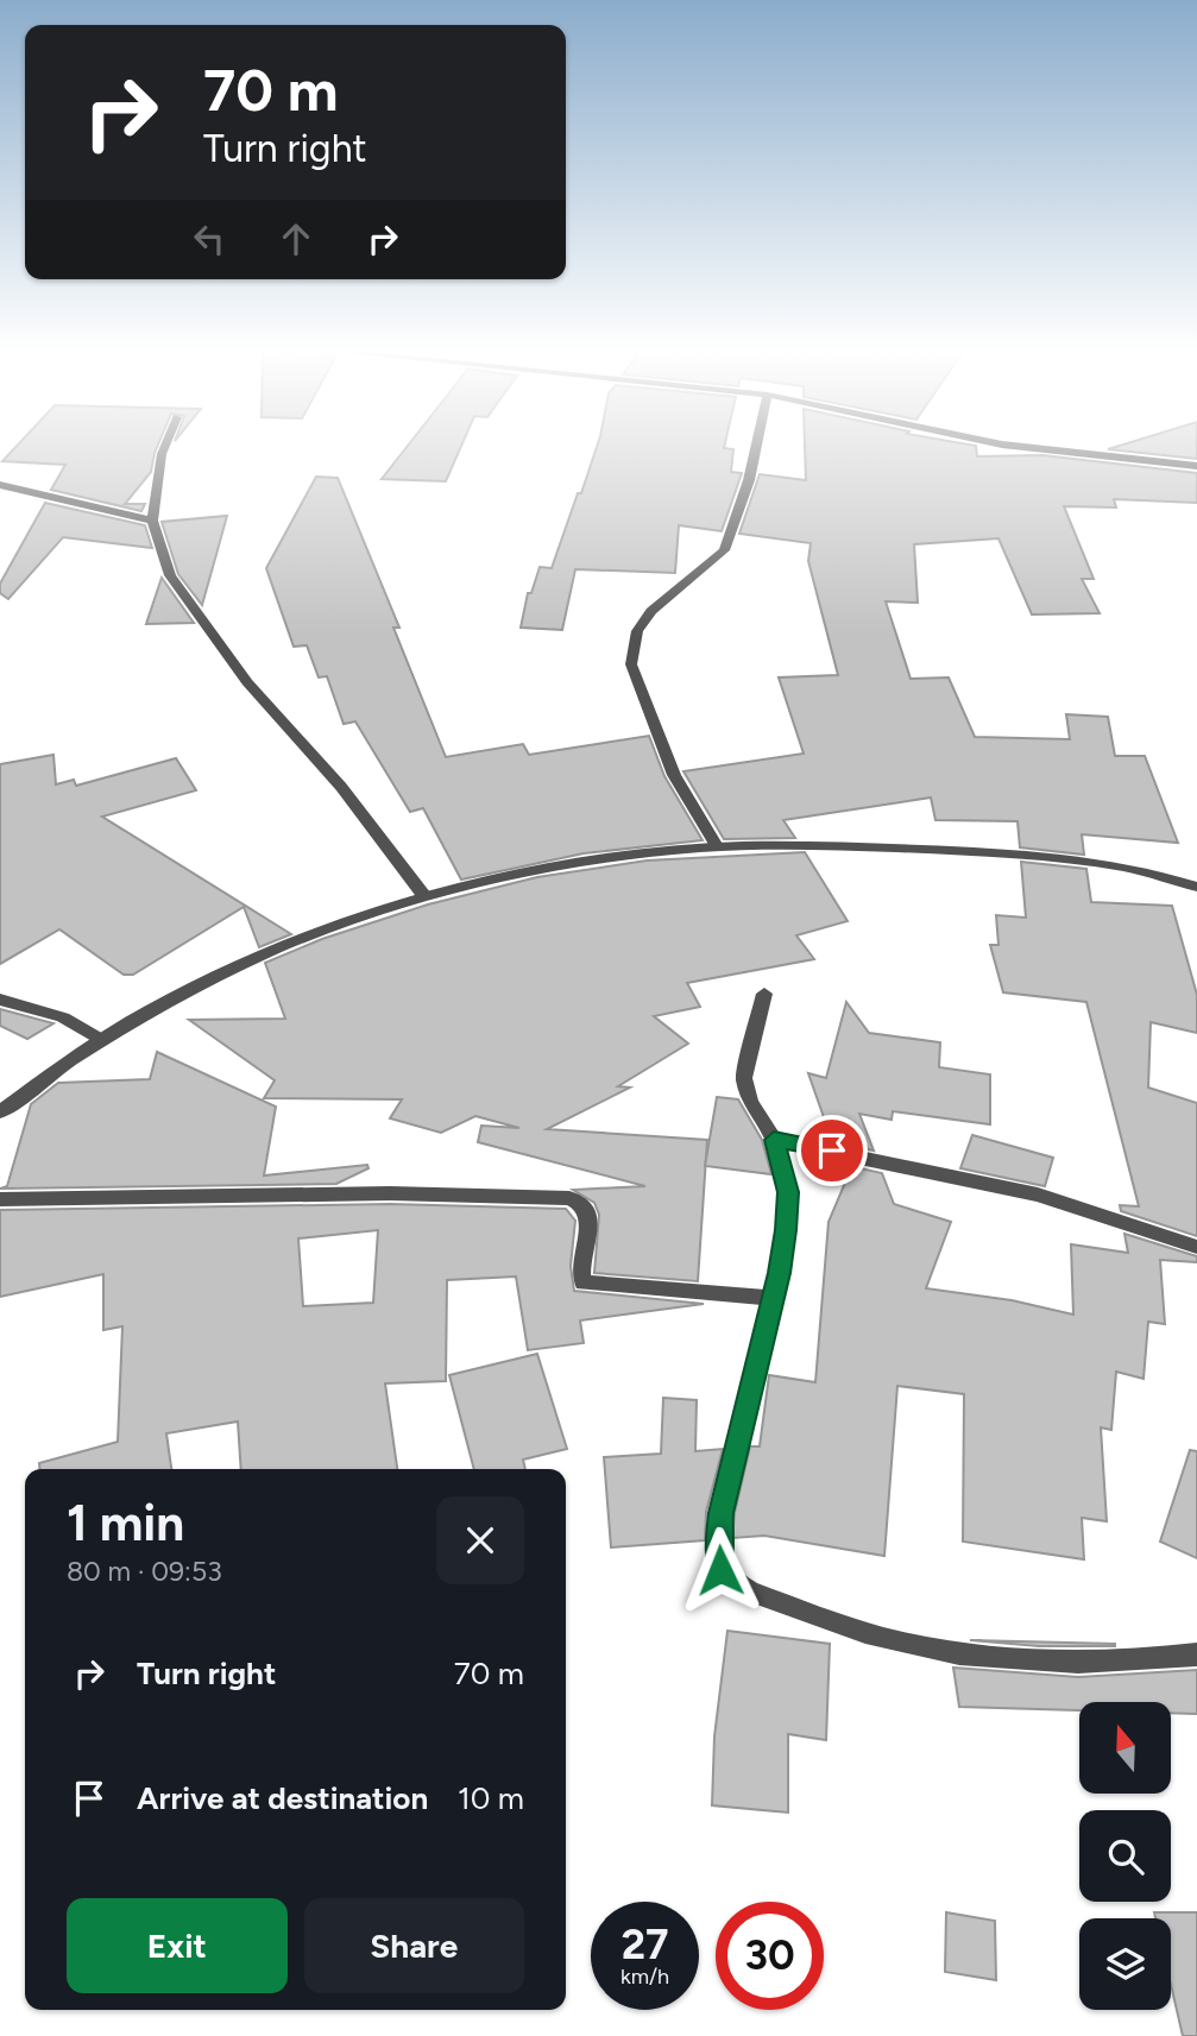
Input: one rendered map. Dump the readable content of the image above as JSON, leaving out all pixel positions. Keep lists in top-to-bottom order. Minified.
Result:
{"north":"top","page":{"turn":["70 m","Turn right"],"heading":["1 min","80 m · 09:53"],"list":[{"name":"Turn right","value":"70 m"},{"name":"Arrive at destination","value":"10 m"}],"buttons":["Exit","Share"],"speed":"27 km/h","limit":"30"}}
